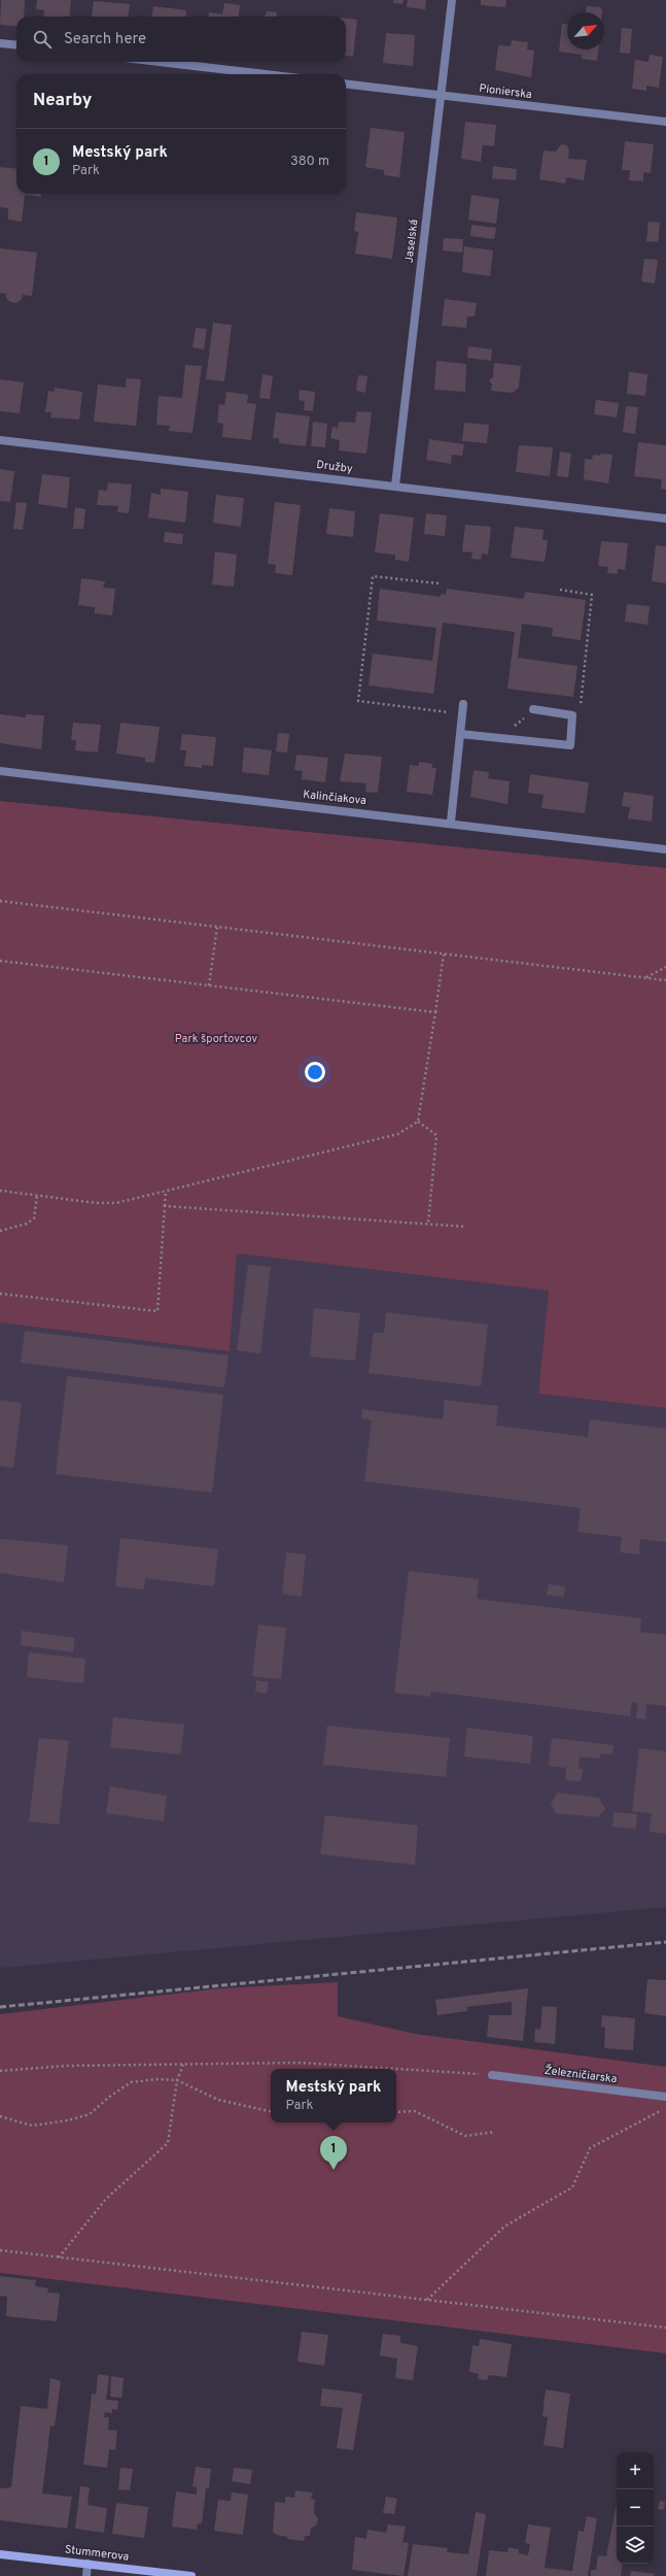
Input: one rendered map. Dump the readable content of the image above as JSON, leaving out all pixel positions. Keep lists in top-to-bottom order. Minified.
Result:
{"streets":{"street":["Pionierska","Jaselská","Družby","Kalinčiakova","Železničiarska","Stummerova"]},"crossings":[["Pionierska","Jaselská"],["Jaselská","Družby"]],"parks":["Park športovcov"],"north":"top right","page":{"search":"Search here","heading":"Nearby","list":[{"mark":"1","name":"Mestský park","note":"Park","value":"380 m"}],"popup":["Mestský park","Park"],"pins":"1","map_buttons":["+","−"]}}
